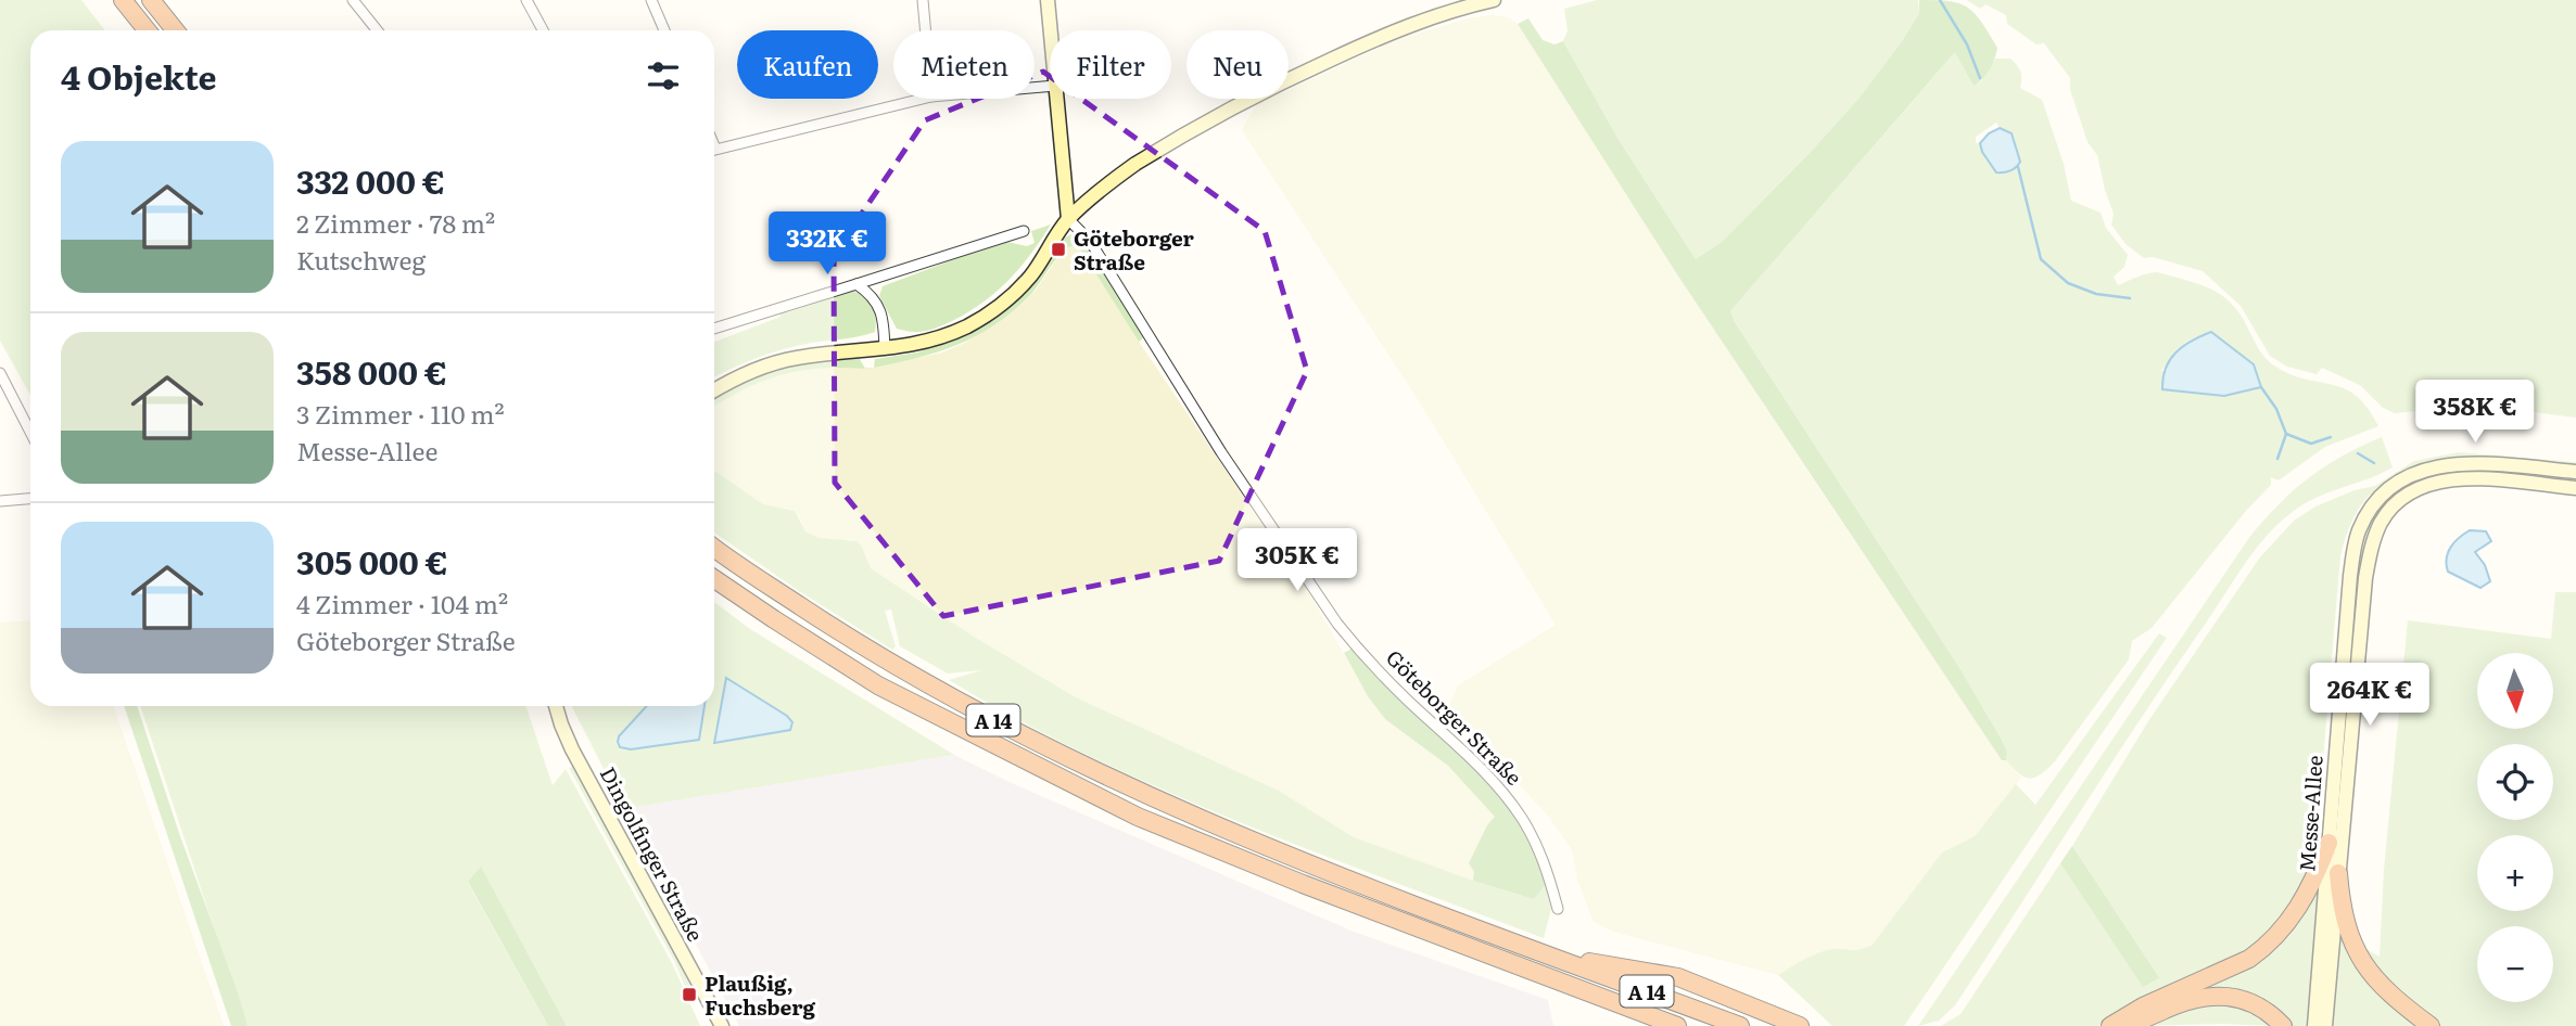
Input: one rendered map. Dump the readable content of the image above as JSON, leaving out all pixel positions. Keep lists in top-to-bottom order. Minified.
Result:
{"streets":{"highway":["A 14"],"street":["Göteborger Straße","Messe-Allee","Dingolfinger Straße"]},"places":{"transit":["Göteborger Straße","Plaußig, Fuchsberg"]},"north":"bottom","page":{"chip":["Kaufen","Mieten","Filter","Neu"],"heading":"4 Objekte","list":[{"name":"332 000 €","note":"2 Zimmer · 78 m² · Kutschweg"},{"name":"358 000 €","note":"3 Zimmer · 110 m² · Messe-Allee"},{"name":"305 000 €","note":"4 Zimmer · 104 m² · Göteborger Straße"}],"price":["332K €","358K €","305K €","264K €"],"map_buttons":["+","−"]}}
